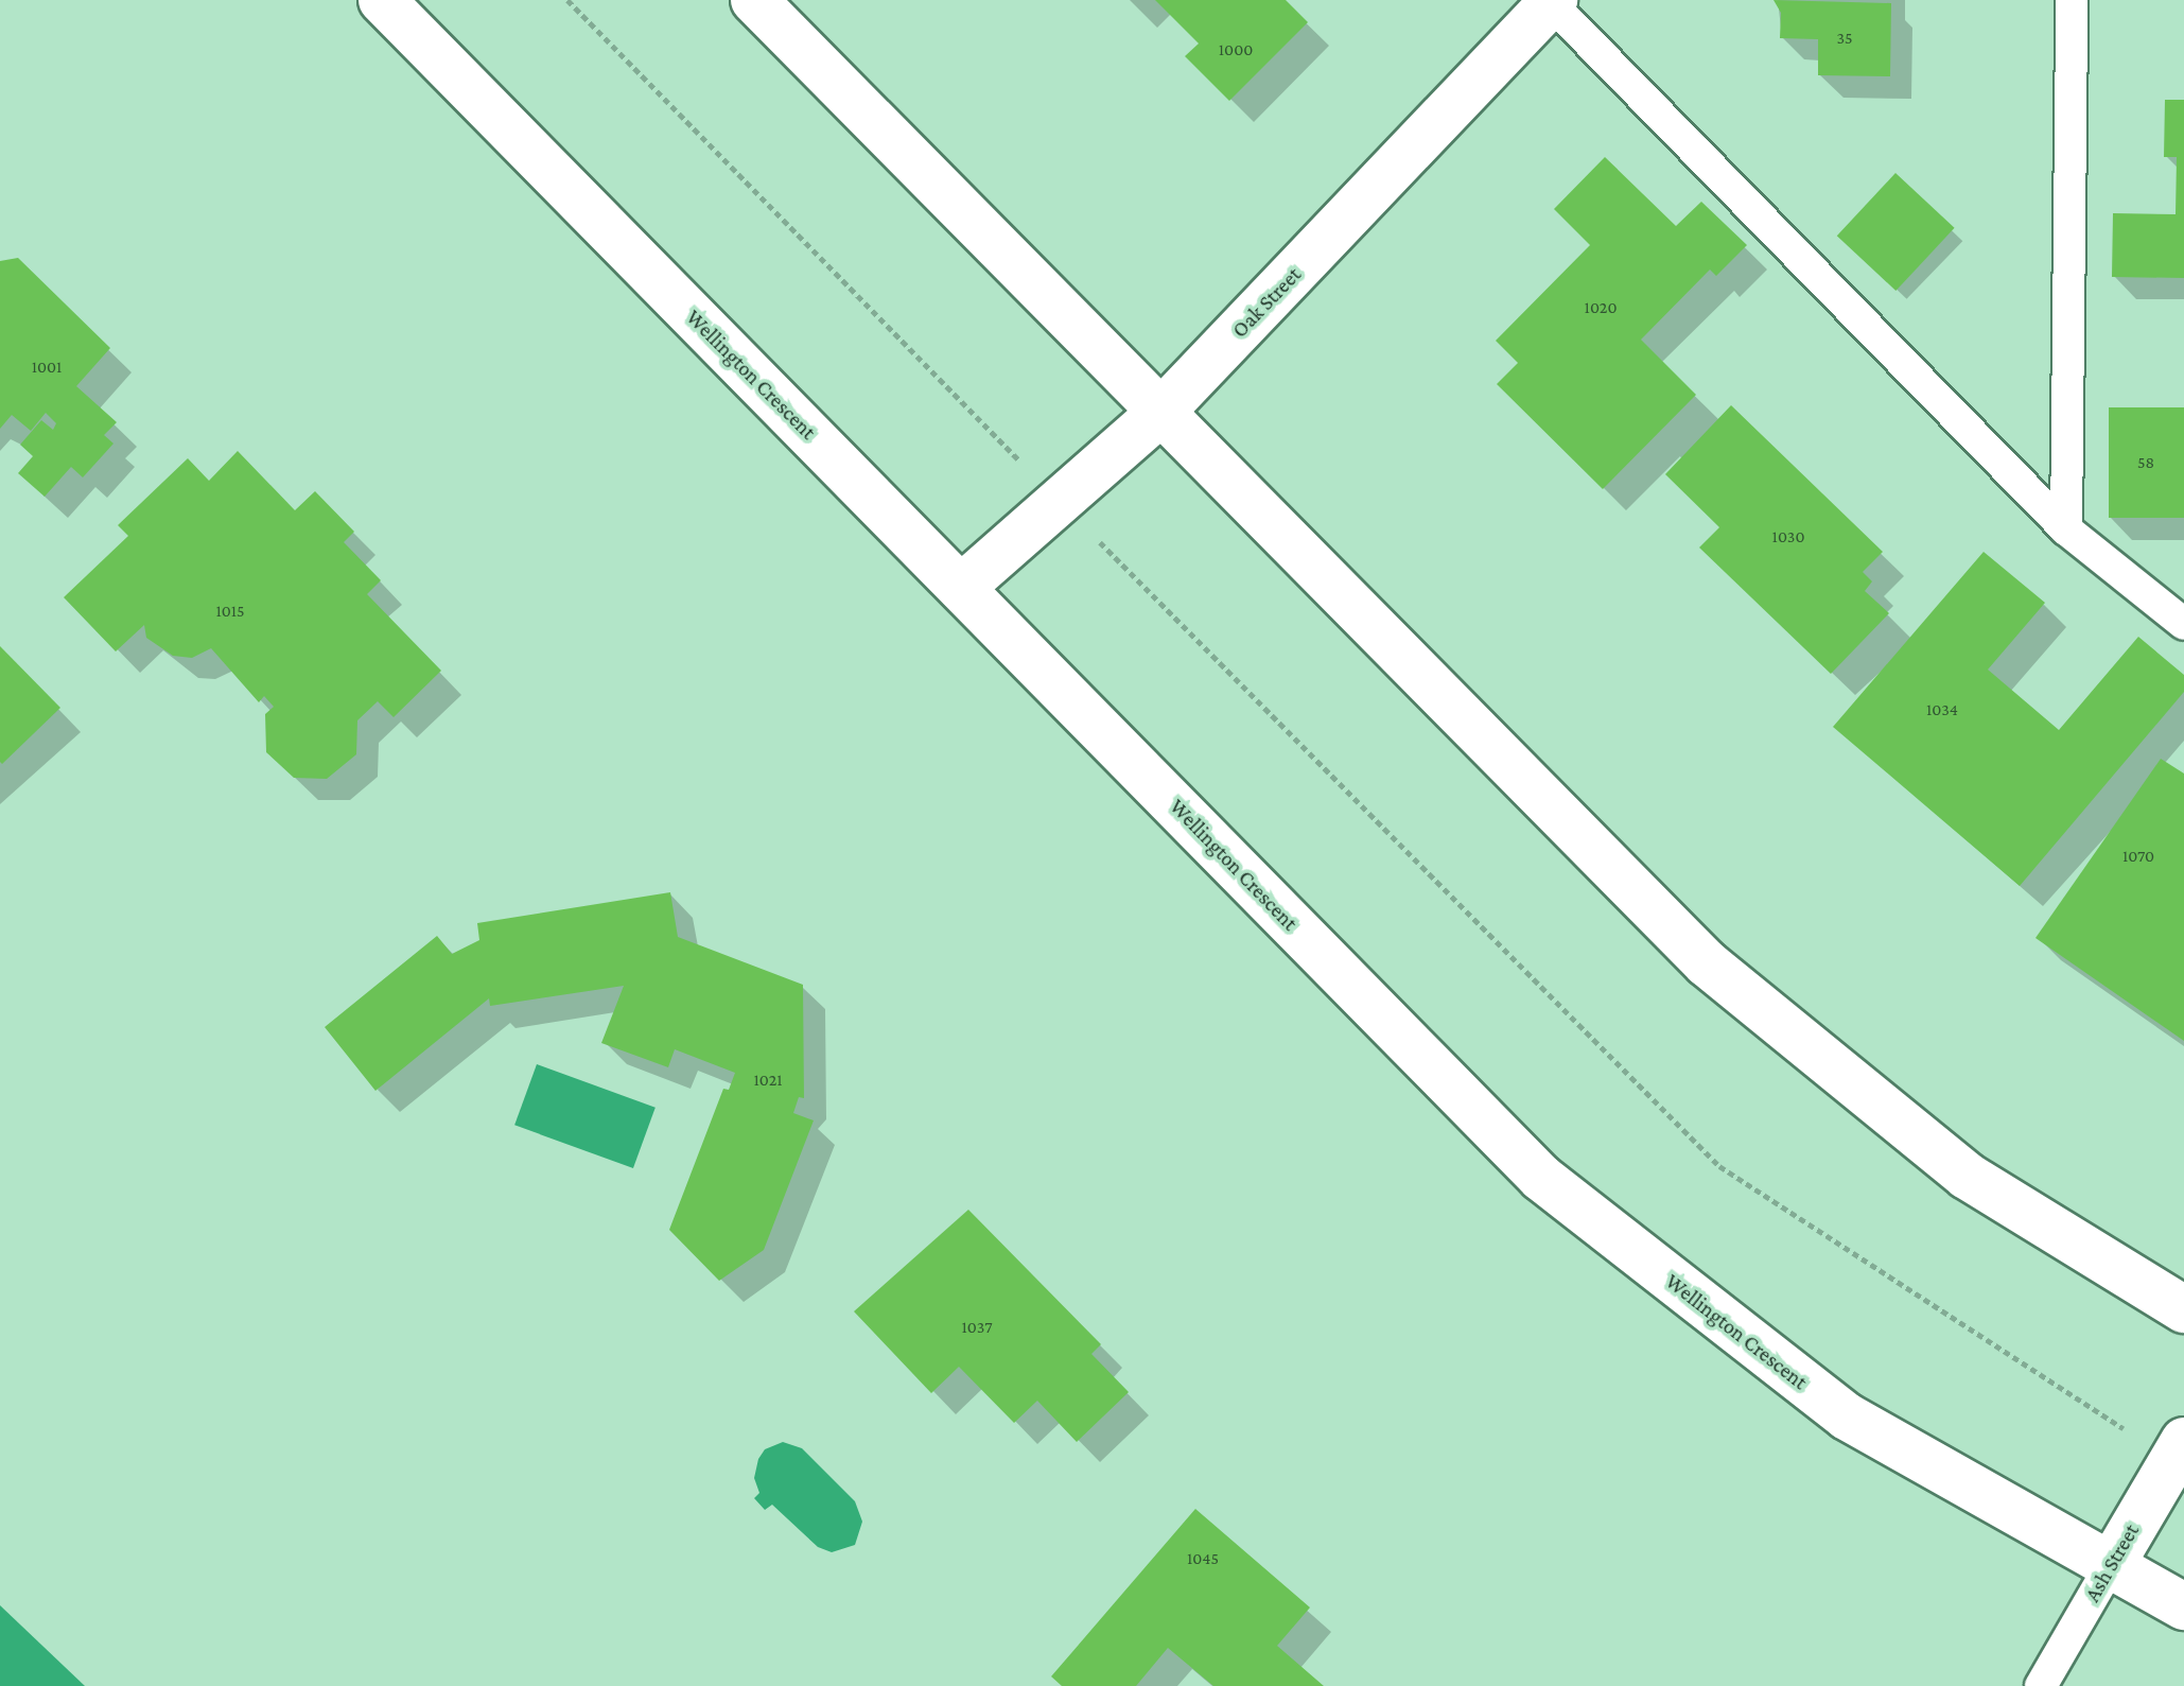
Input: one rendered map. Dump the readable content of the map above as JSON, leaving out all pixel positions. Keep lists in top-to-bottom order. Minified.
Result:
{"streets":{"street":["Oak Street","Wellington Crescent","Ash Street"]},"crossings":[["Oak Street","Wellington Crescent"],["Wellington Crescent","Ash Street"]],"house_numbers":["35","1000","1020","1001","58","1030","1015","1034","1070","1021","1037","1045"]}
